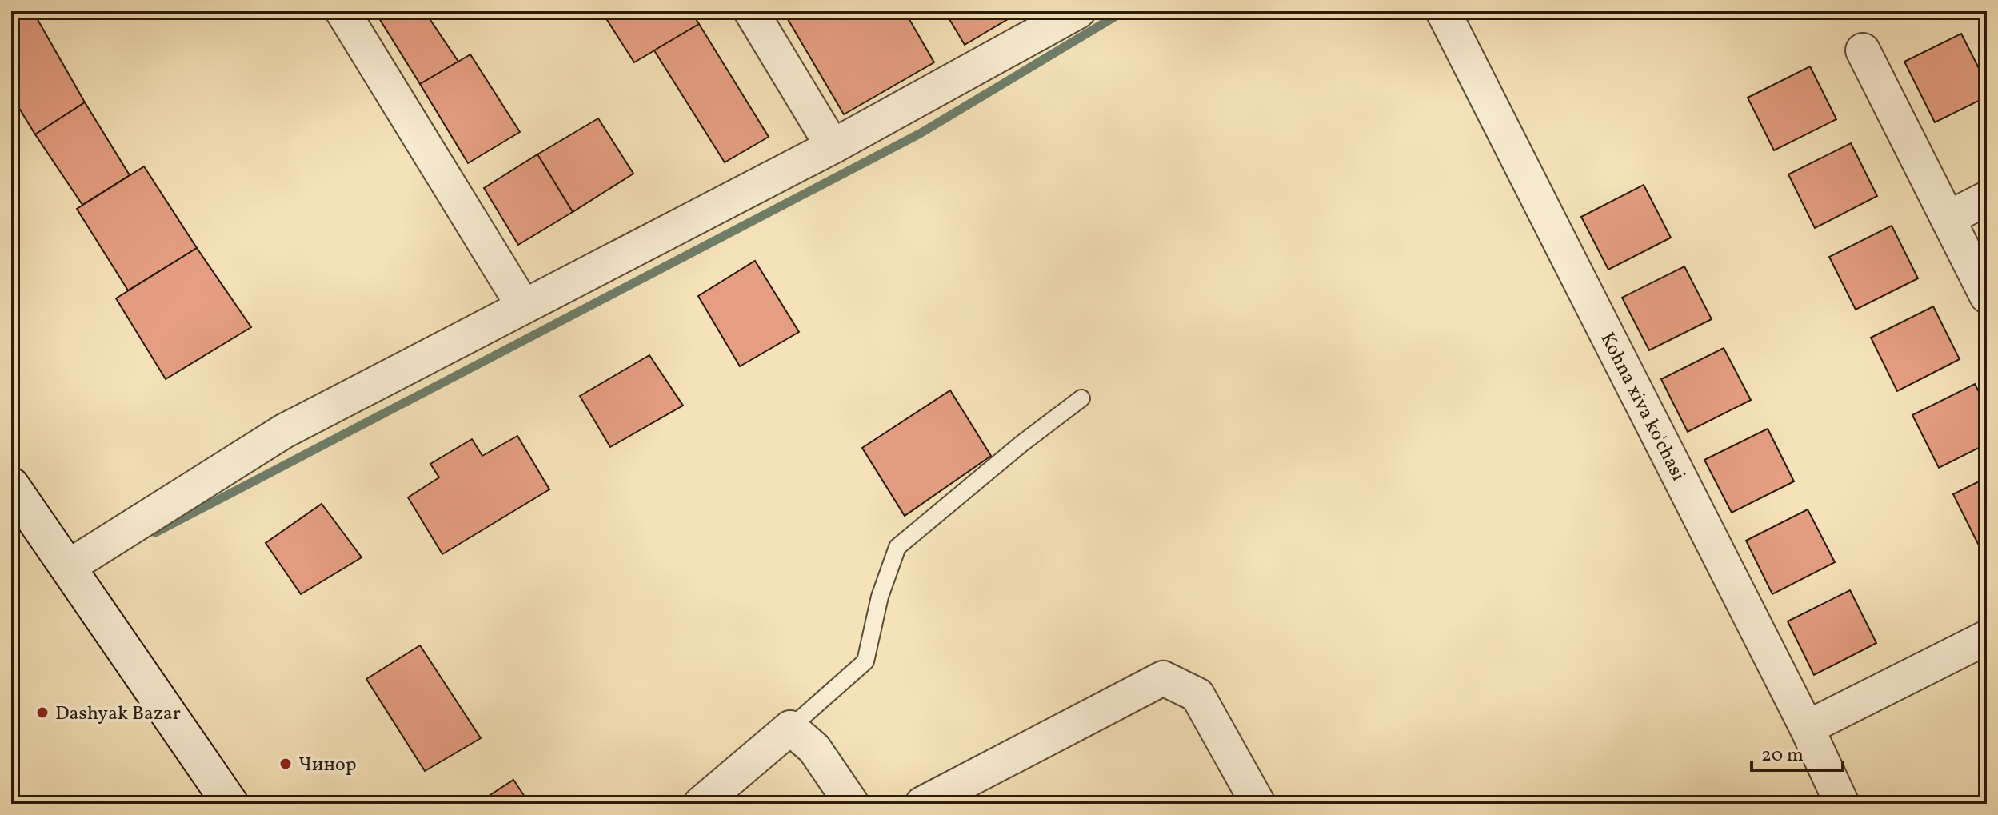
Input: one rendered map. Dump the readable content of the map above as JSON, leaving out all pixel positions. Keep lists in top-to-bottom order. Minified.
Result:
{"streets":{"street":["Kohna xiva ko'chasi"]},"places":["Dashyak Bazar","Чинор"],"scale_bar":"20 m"}
